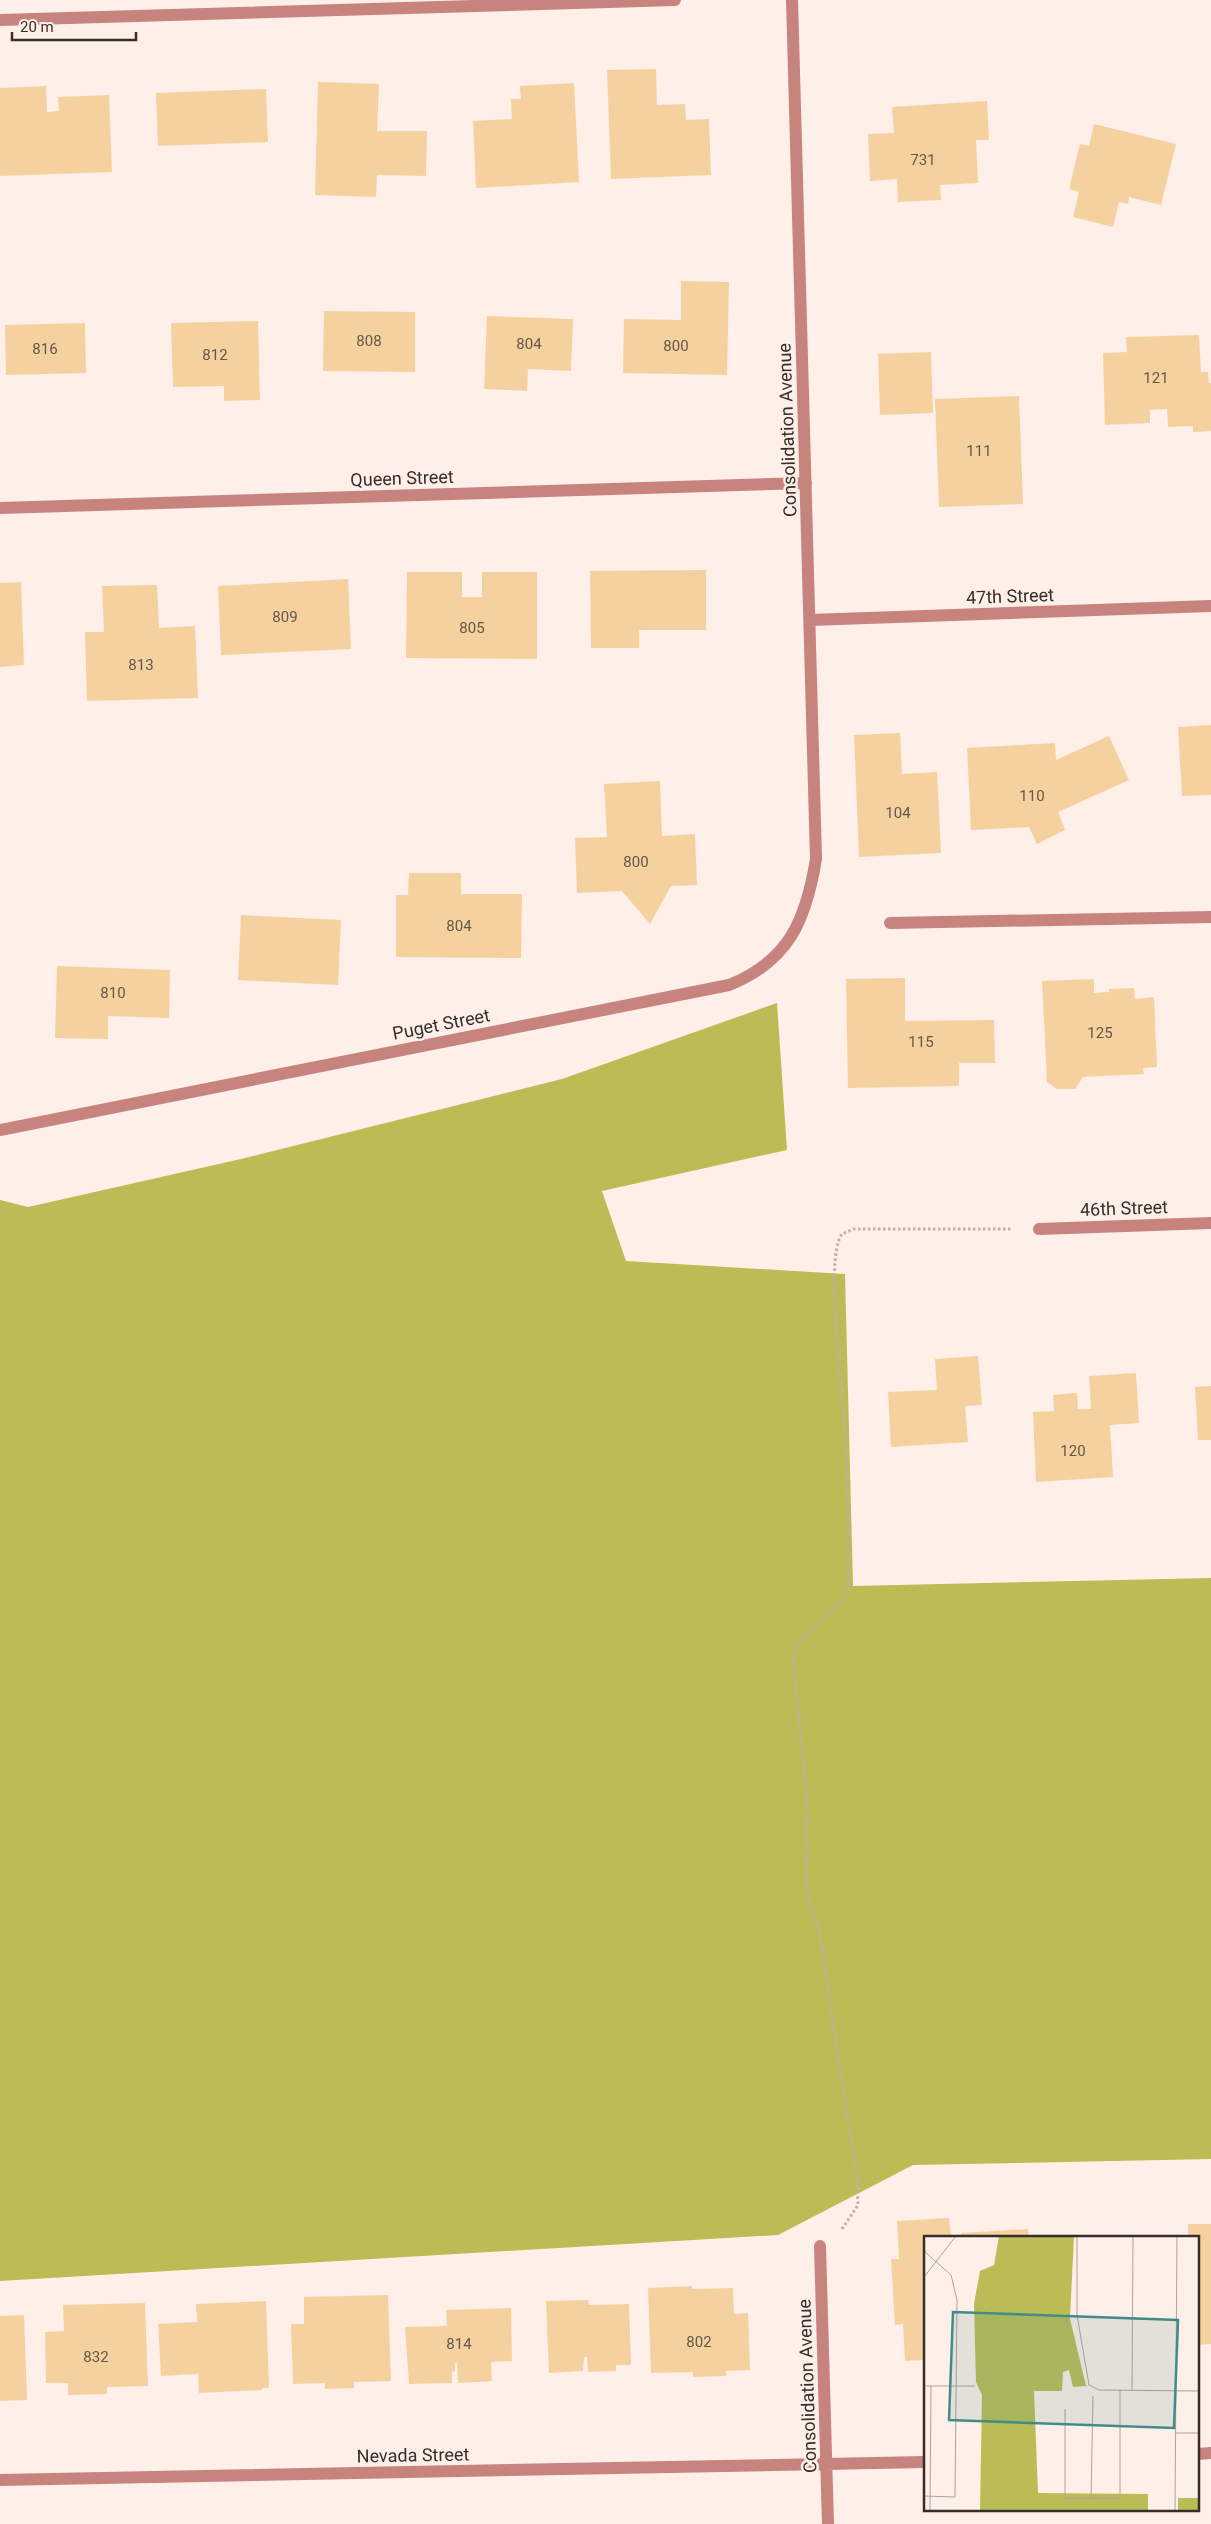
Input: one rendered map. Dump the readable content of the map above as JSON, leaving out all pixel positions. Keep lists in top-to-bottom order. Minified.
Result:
{"streets":{"street":["Consolidation Avenue","Queen Street","47th Street","Puget Street","46th Street","Nevada Street"]},"crossings":[["Consolidation Avenue","Queen Street"],["Consolidation Avenue","47th Street"],["Consolidation Avenue","Puget Street"],["Consolidation Avenue","Nevada Street"]],"house_numbers":["731","808","804","800","816","812","121","111","809","805","813","110","104","800","804","810","125","115","120","802","814","832"],"scale_bar":"20 m"}
